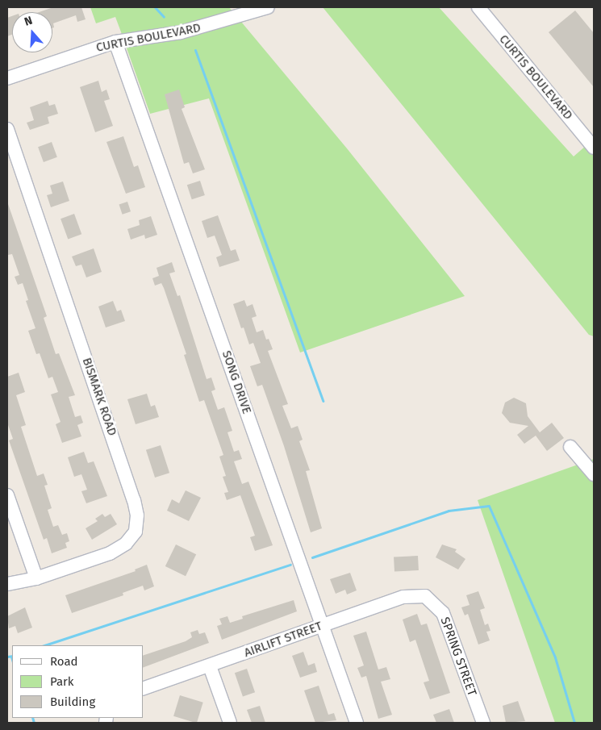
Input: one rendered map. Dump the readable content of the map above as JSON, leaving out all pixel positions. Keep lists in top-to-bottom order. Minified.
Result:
{"streets":{"street":["CURTIS BOULEVARD","SONG DRIVE","BISMARK ROAD","AIRLIFT STREET","SPRING STREET"]},"crossings":[["CURTIS BOULEVARD","SONG DRIVE"],["SONG DRIVE","AIRLIFT STREET"],["AIRLIFT STREET","SPRING STREET"]],"legend":["Road","Park","Building"],"north":"top"}
